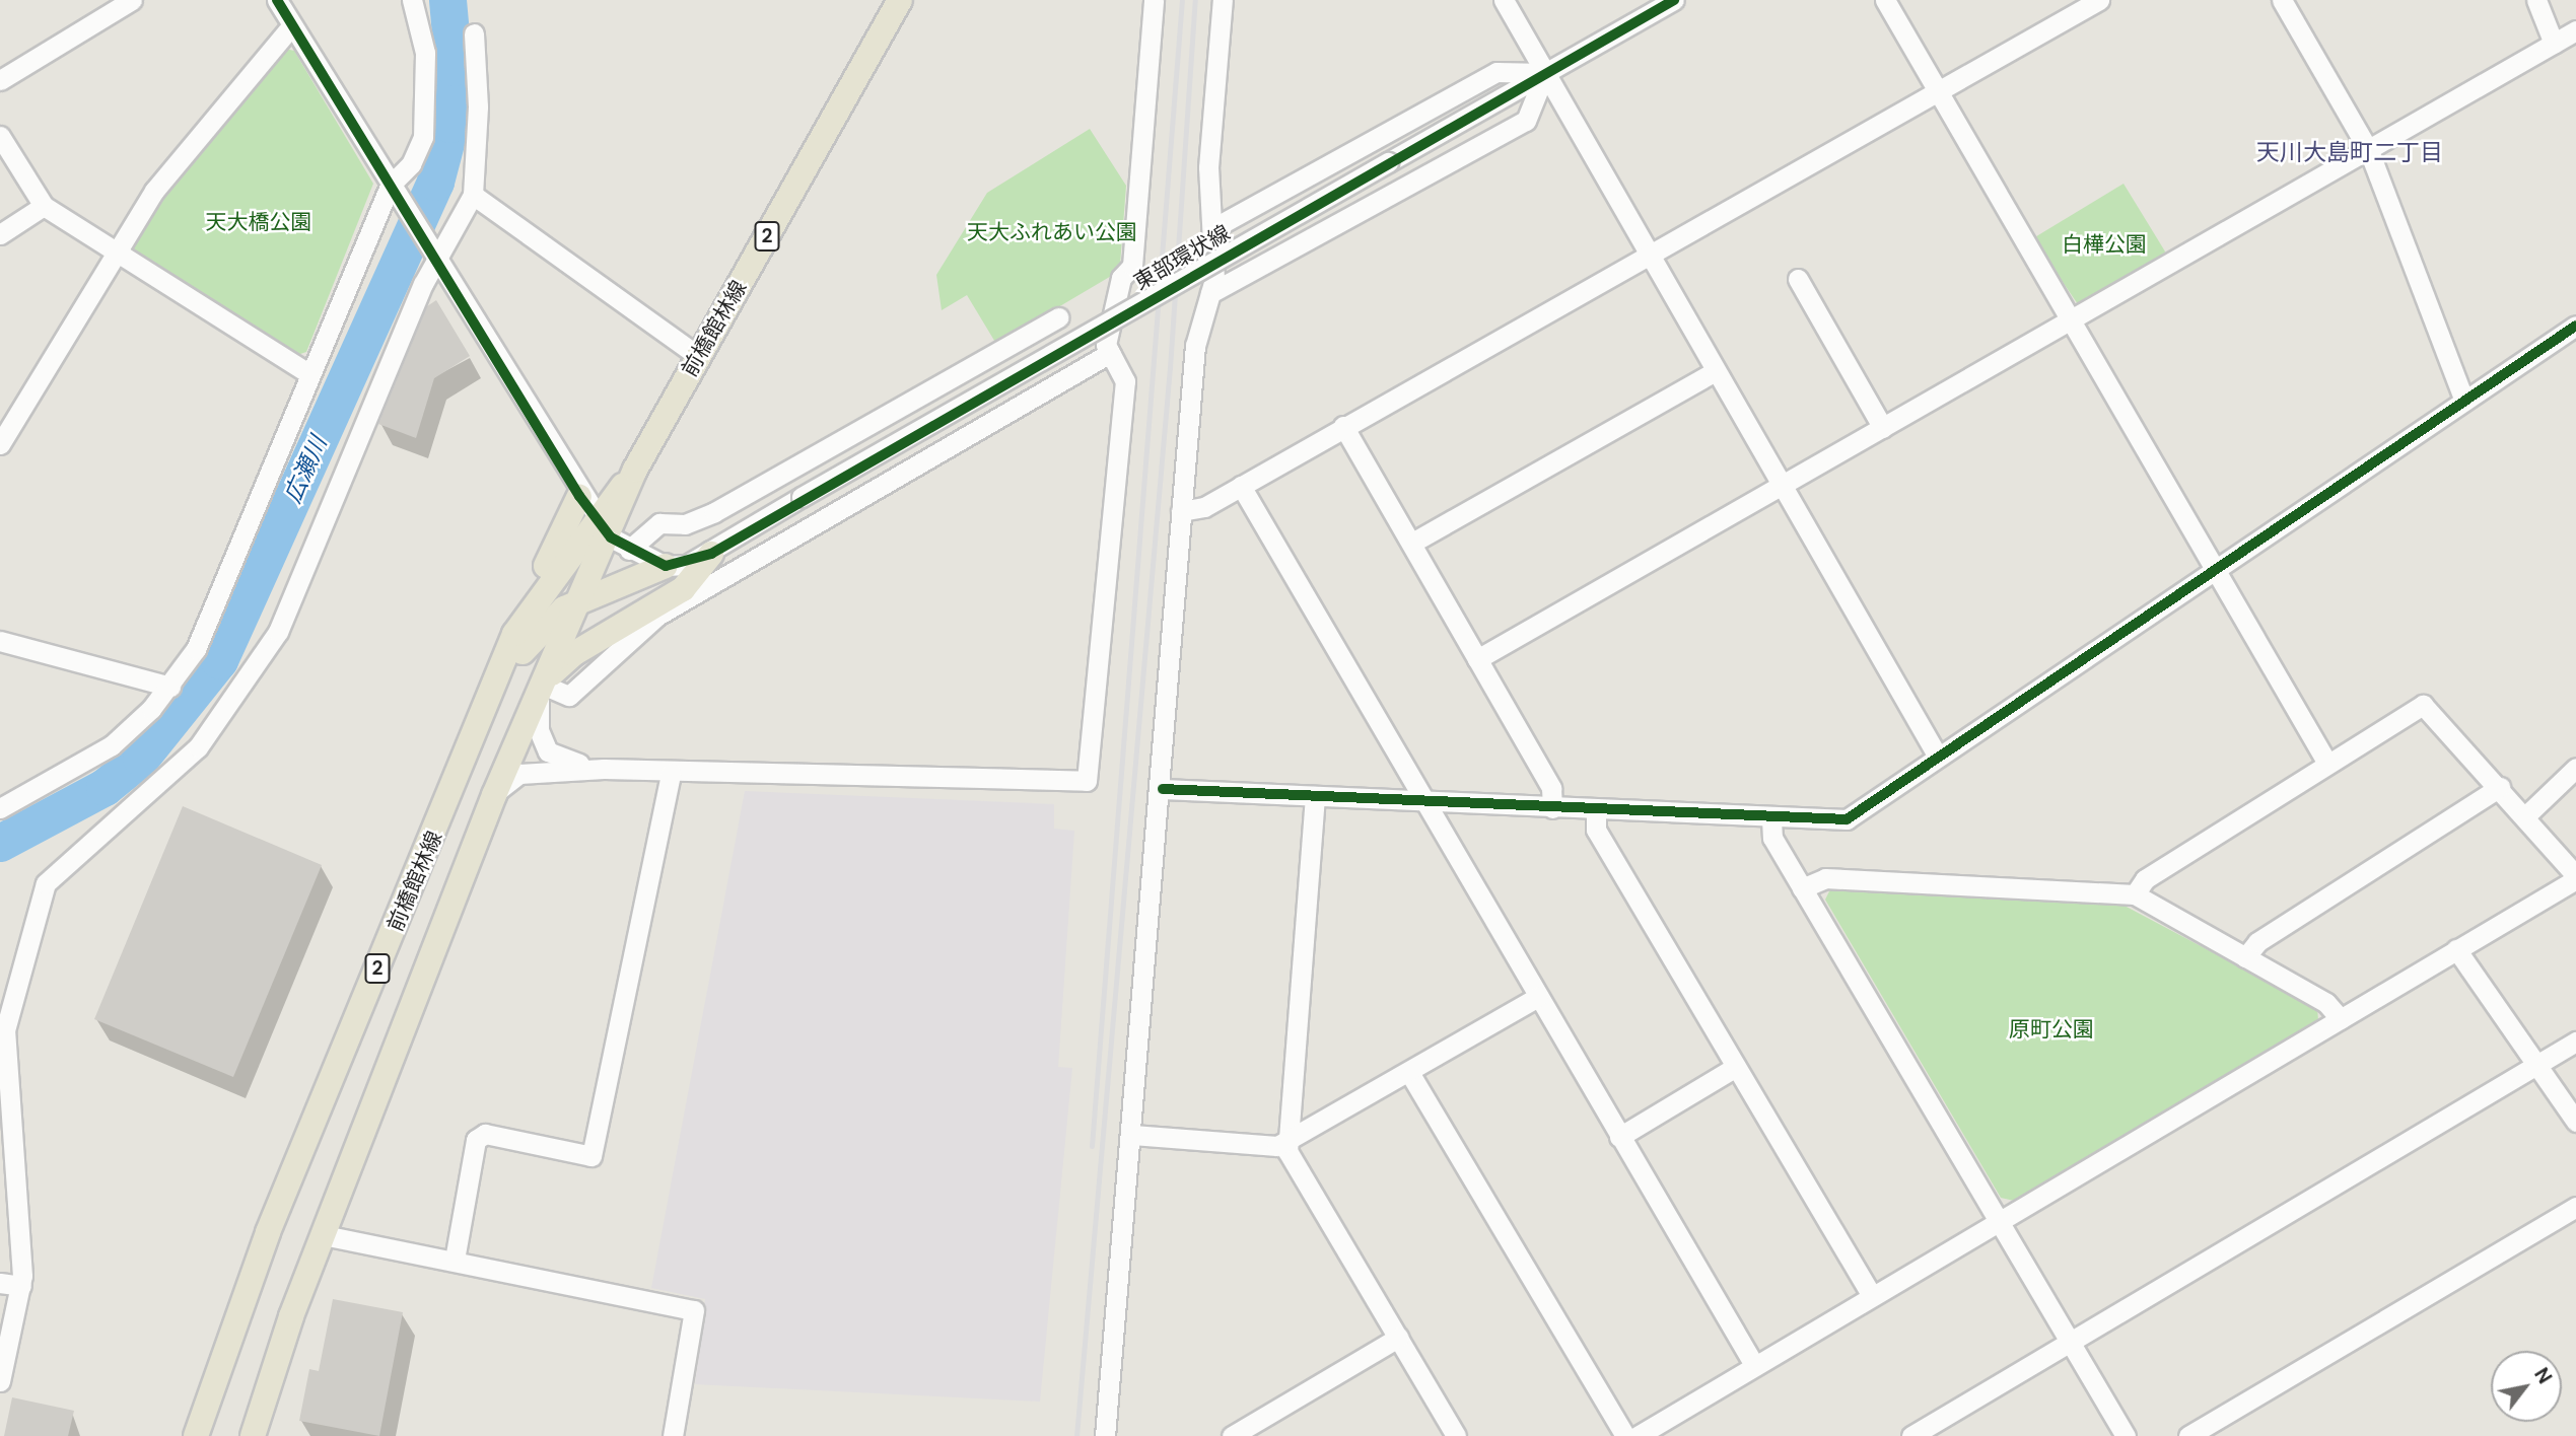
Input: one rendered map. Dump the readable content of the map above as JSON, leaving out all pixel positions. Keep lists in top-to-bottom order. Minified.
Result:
{"streets":{"main road":["2","前橋館林線"],"street":["東部環状線"]},"districts":["天川大島町二丁目"],"water":["広瀬川"],"parks":["天大橋公園","天大ふれあい公園","白樺公園","原町公園"],"north":"top right"}
